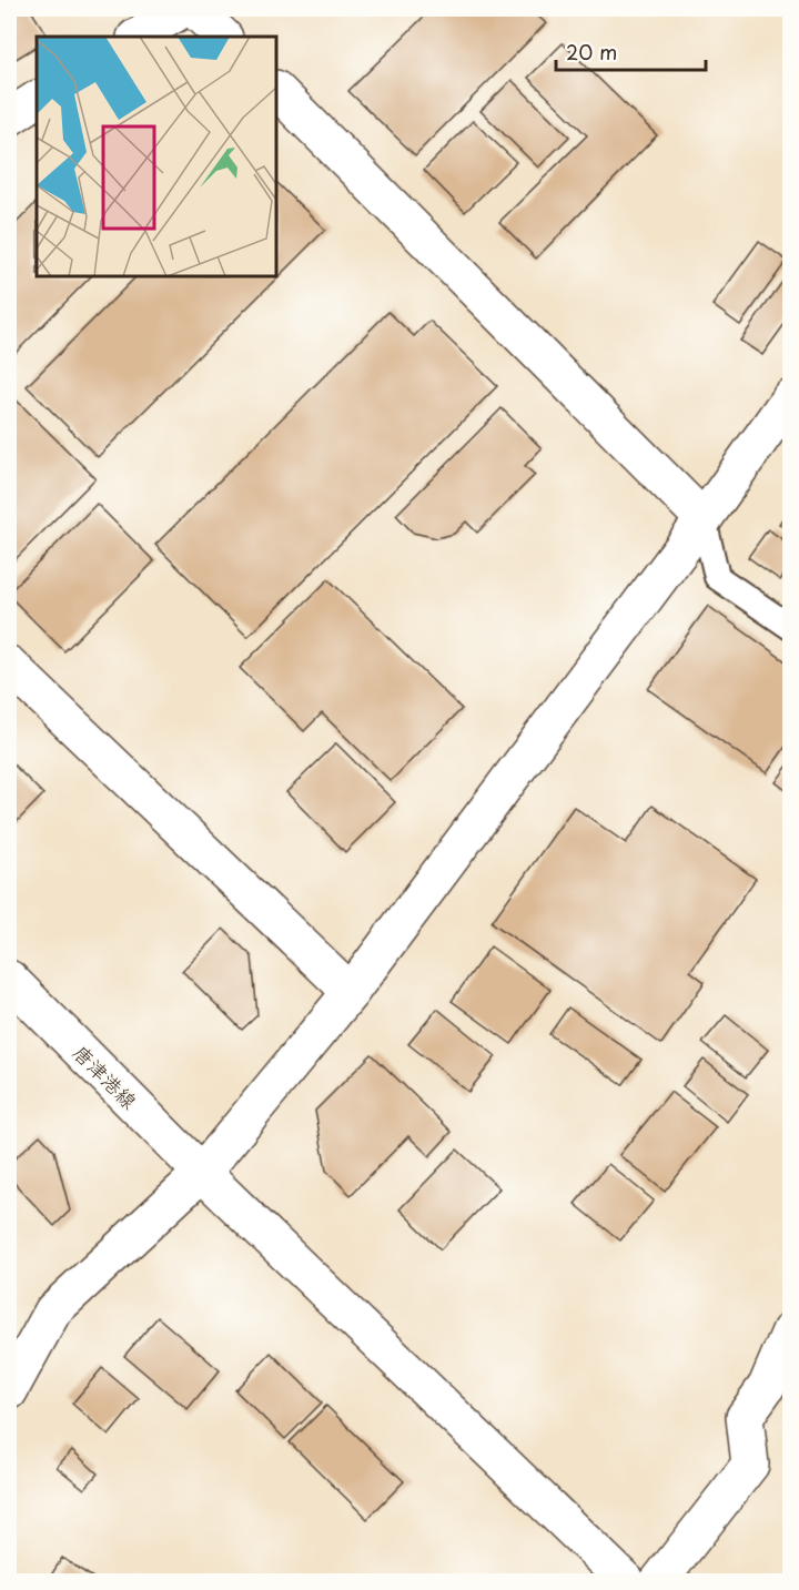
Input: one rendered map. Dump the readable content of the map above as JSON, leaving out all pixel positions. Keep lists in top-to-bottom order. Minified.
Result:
{"streets":{"street":["唐津港線"]},"scale_bar":"20 m"}
